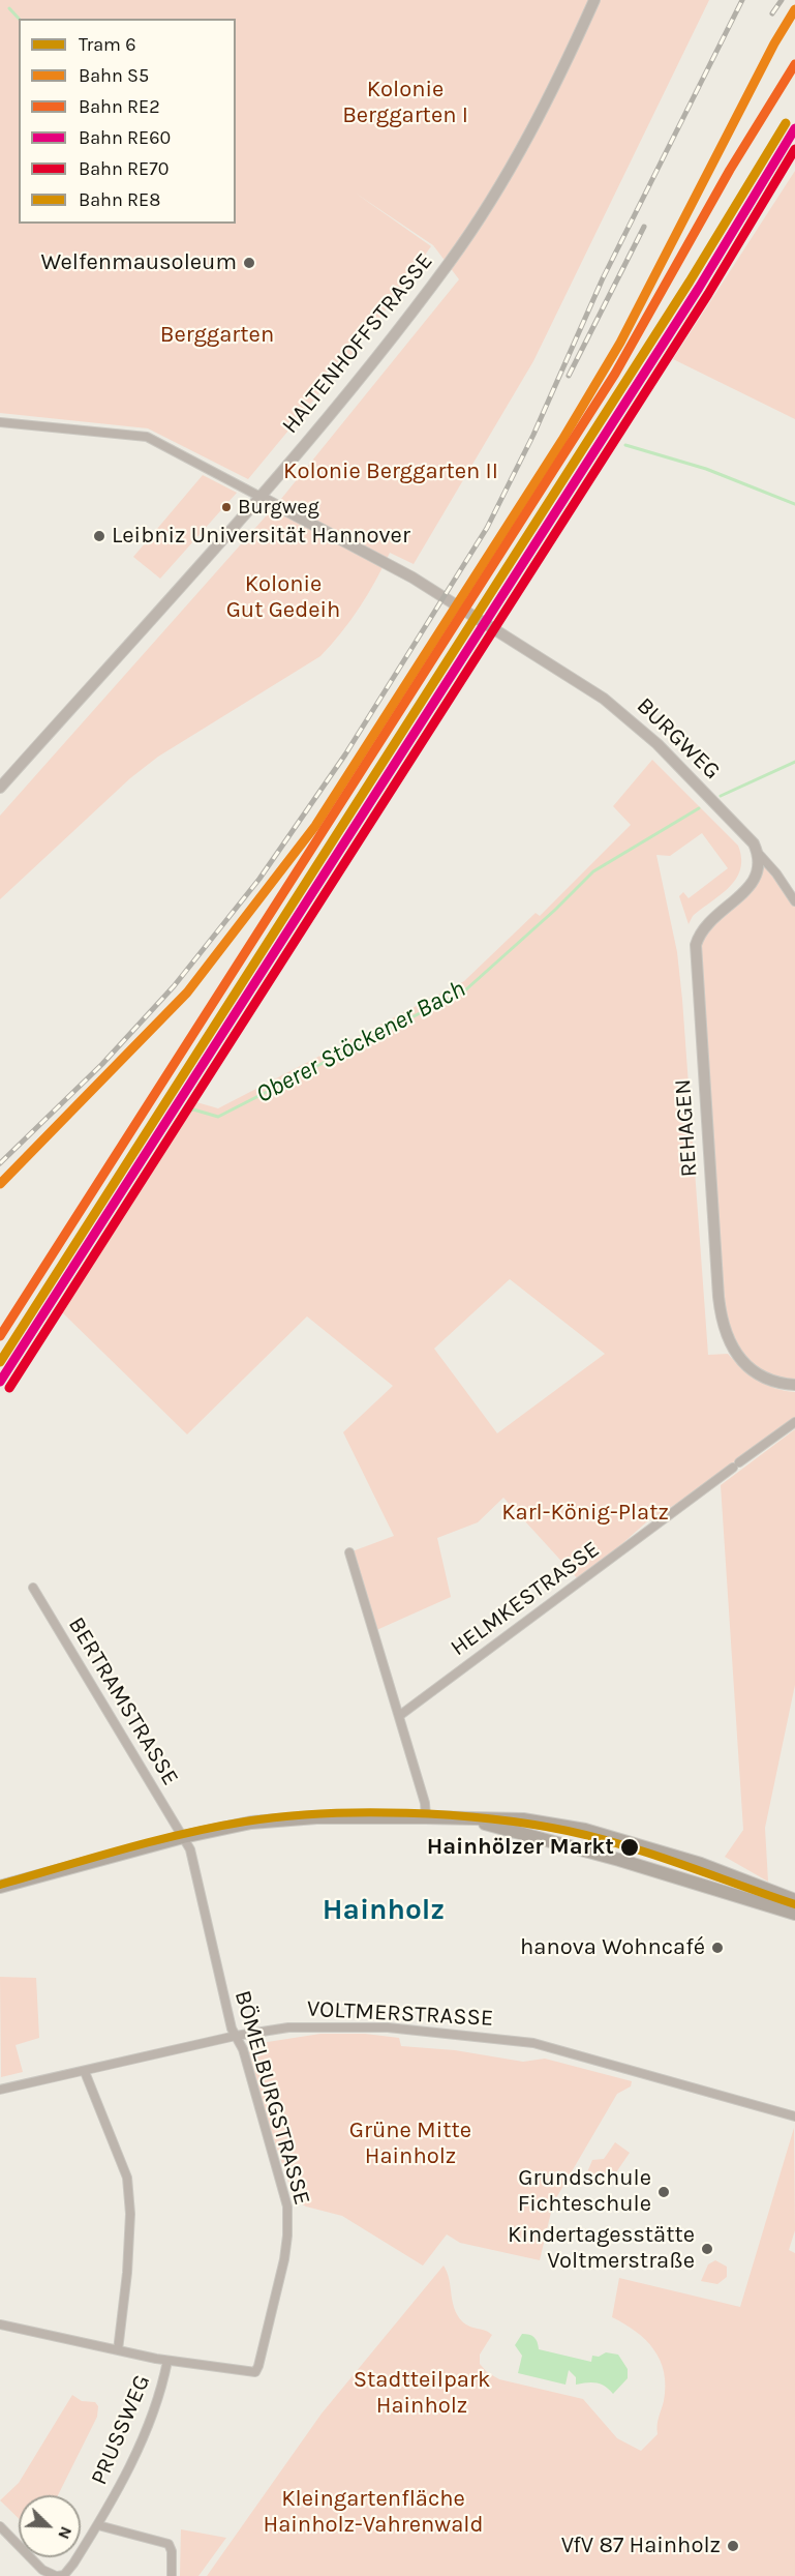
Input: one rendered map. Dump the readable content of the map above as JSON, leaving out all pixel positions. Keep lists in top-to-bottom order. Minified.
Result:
{"streets":{"street":["HALTENHOFFSTRASSE","BURGWEG","REHAGEN","HELMKESTRASSE","BERTRAMSTRASSE","VOLTMERSTRASSE","BÖMELBURGSTRASSE","PRUSSWEG"]},"crossings":[["HALTENHOFFSTRASSE","BURGWEG"],["BURGWEG","REHAGEN"],["BERTRAMSTRASSE","BÖMELBURGSTRASSE"],["VOLTMERSTRASSE","BÖMELBURGSTRASSE"],["BÖMELBURGSTRASSE","PRUSSWEG"]],"districts":["Hainholz"],"water":["Oberer Stöckener Bach"],"parks":["Kolonie Berggarten I","Berggarten","Kolonie Berggarten II","Kolonie Gut Gedeih","Karl-König-Platz","Grüne Mitte Hainholz","Stadtteilpark Hainholz","Kleingartenfläche Hainholz-Vahrenwald"],"places":["Welfenmausoleum","Burgweg","Leibniz Universität Hannover","Hainhölzer Markt","hanova Wohncafé","Grundschule Fichteschule","Kindertagesstätte Voltmerstraße","VfV 87 Hainholz"],"lines":["rail line S5","rail line RE2","rail line RE8","rail line RE60","rail line RE70","tram line 6"],"legend":["Tram 6","Bahn S5","Bahn RE2","Bahn RE60","Bahn RE70","Bahn RE8"],"north":"bottom right"}
